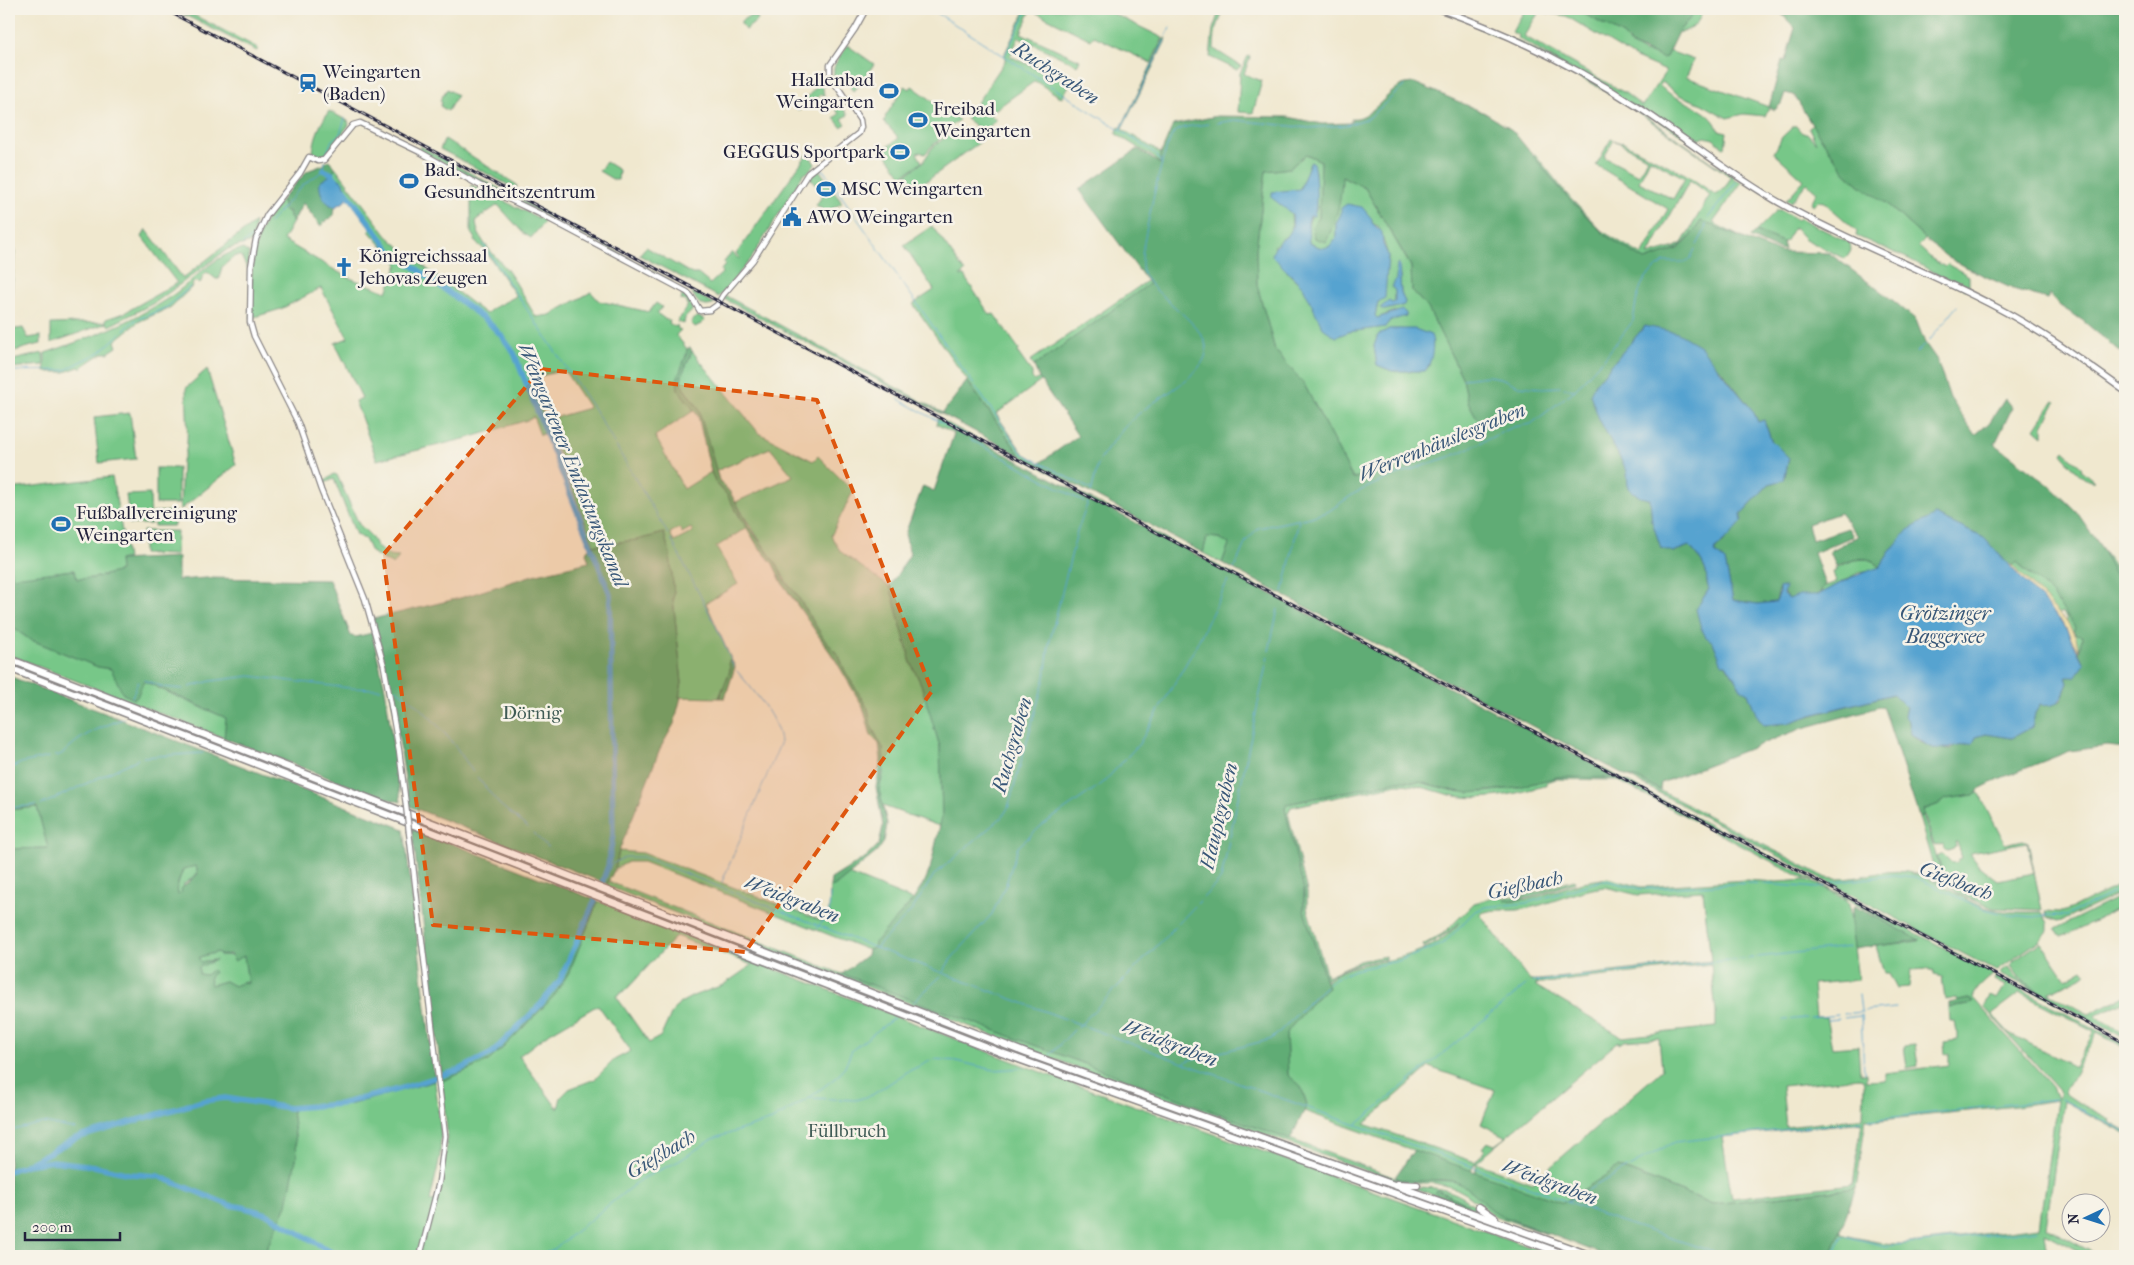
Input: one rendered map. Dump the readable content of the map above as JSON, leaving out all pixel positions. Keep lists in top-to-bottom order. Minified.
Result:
{"water":["Ruchgraben","Werrenhäuslesgraben","Weingartener Entlastungskanal","Grötzinger Baggersee","Hauptgraben","Gießbach","Weidgraben"],"parks":["Dörnig","Füllbruch"],"places":{"station":["Weingarten (Baden)"],"sports":["Hallenbad Weingarten","Freibad Weingarten","GEGGUS Sportpark","Bad. Gesundheitszentrum","MSC Weingarten","Fußballvereinigung Weingarten"],"public building":["AWO Weingarten"],"church":["Königreichssaal Jehovas Zeugen"]},"scale_bar":"200 m","north":"left"}
